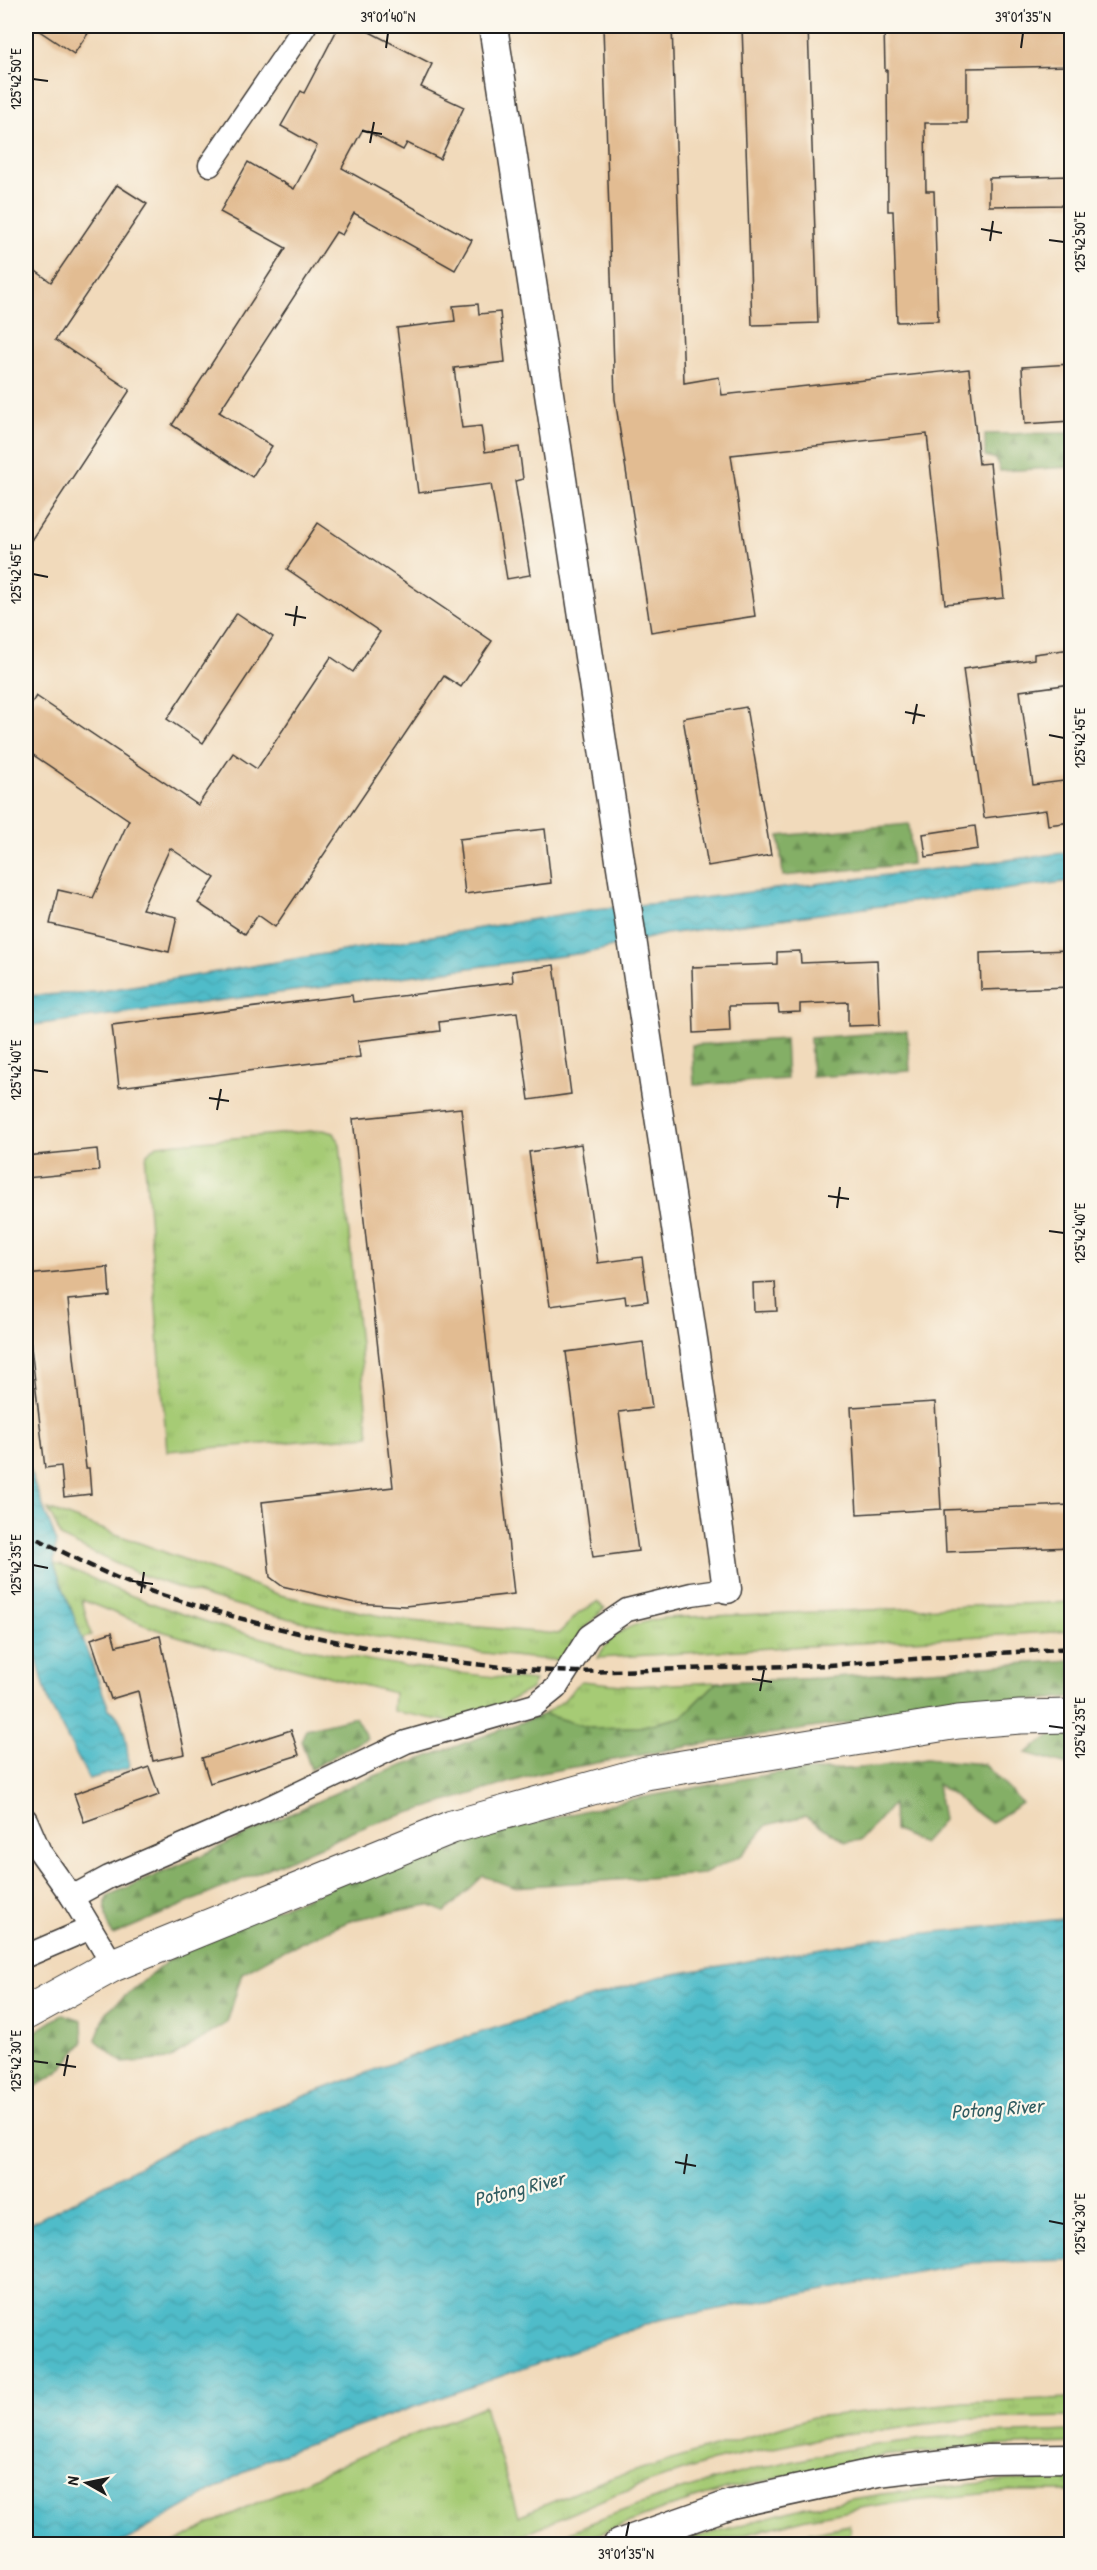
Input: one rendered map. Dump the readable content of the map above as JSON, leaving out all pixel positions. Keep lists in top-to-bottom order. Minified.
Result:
{"water":["Potong River"],"north":"left","coordinates":["39°01'40\"N","39°01'35\"N","125°42'50\"E","125°42'45\"E","125°42'40\"E","125°42'35\"E","125°42'30\"E"]}
